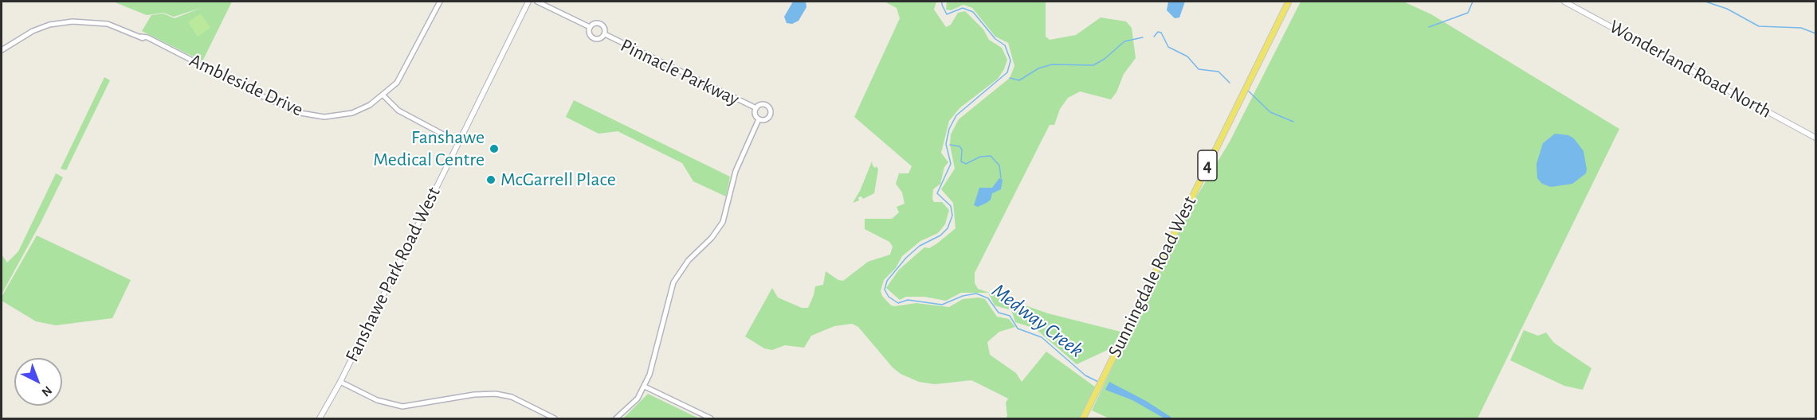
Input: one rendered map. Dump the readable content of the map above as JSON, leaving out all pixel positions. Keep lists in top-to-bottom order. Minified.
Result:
{"streets":{"main road":["Wonderland Road North","4","Fanshawe Park Road West","Sunningdale Road West"],"street":["Pinnacle Parkway","Ambleside Drive"]},"water":["Medway Creek"],"places":["Fanshawe Medical Centre","McGarrell Place"],"north":"bottom right"}
